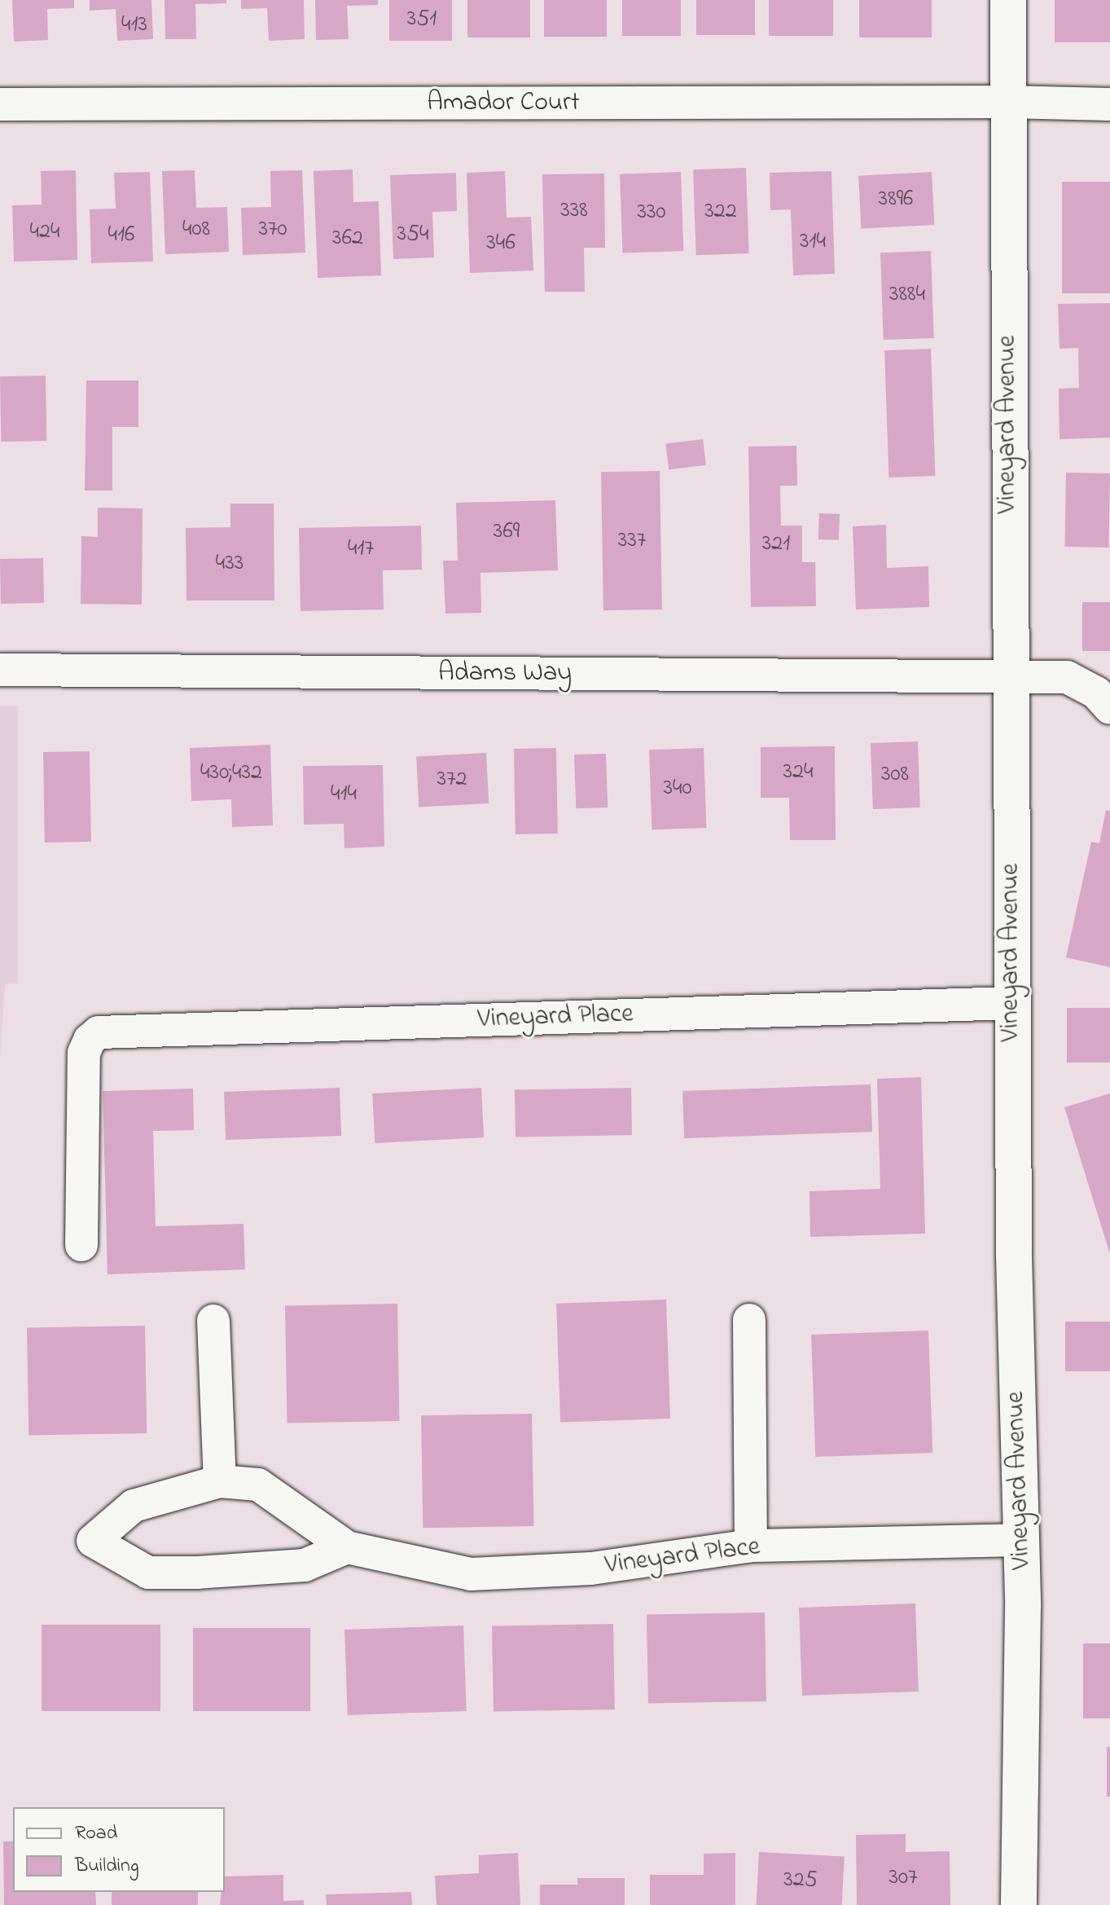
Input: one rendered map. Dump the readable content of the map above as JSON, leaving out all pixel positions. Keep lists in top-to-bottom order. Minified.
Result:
{"streets":{"street":["Amador Court","Vineyard Avenue","Adams Way","Vineyard Place"]},"crossings":[["Amador Court","Vineyard Avenue"],["Vineyard Avenue","Adams Way"],["Vineyard Avenue","Vineyard Place"]],"house_numbers":["351","413","3896","338","322","330","408","370","424","354","416","362","314","346","3884","369","337","321","417","433","324","430;432","308","372","340","414","307","325"],"legend":["Road","Building"]}
